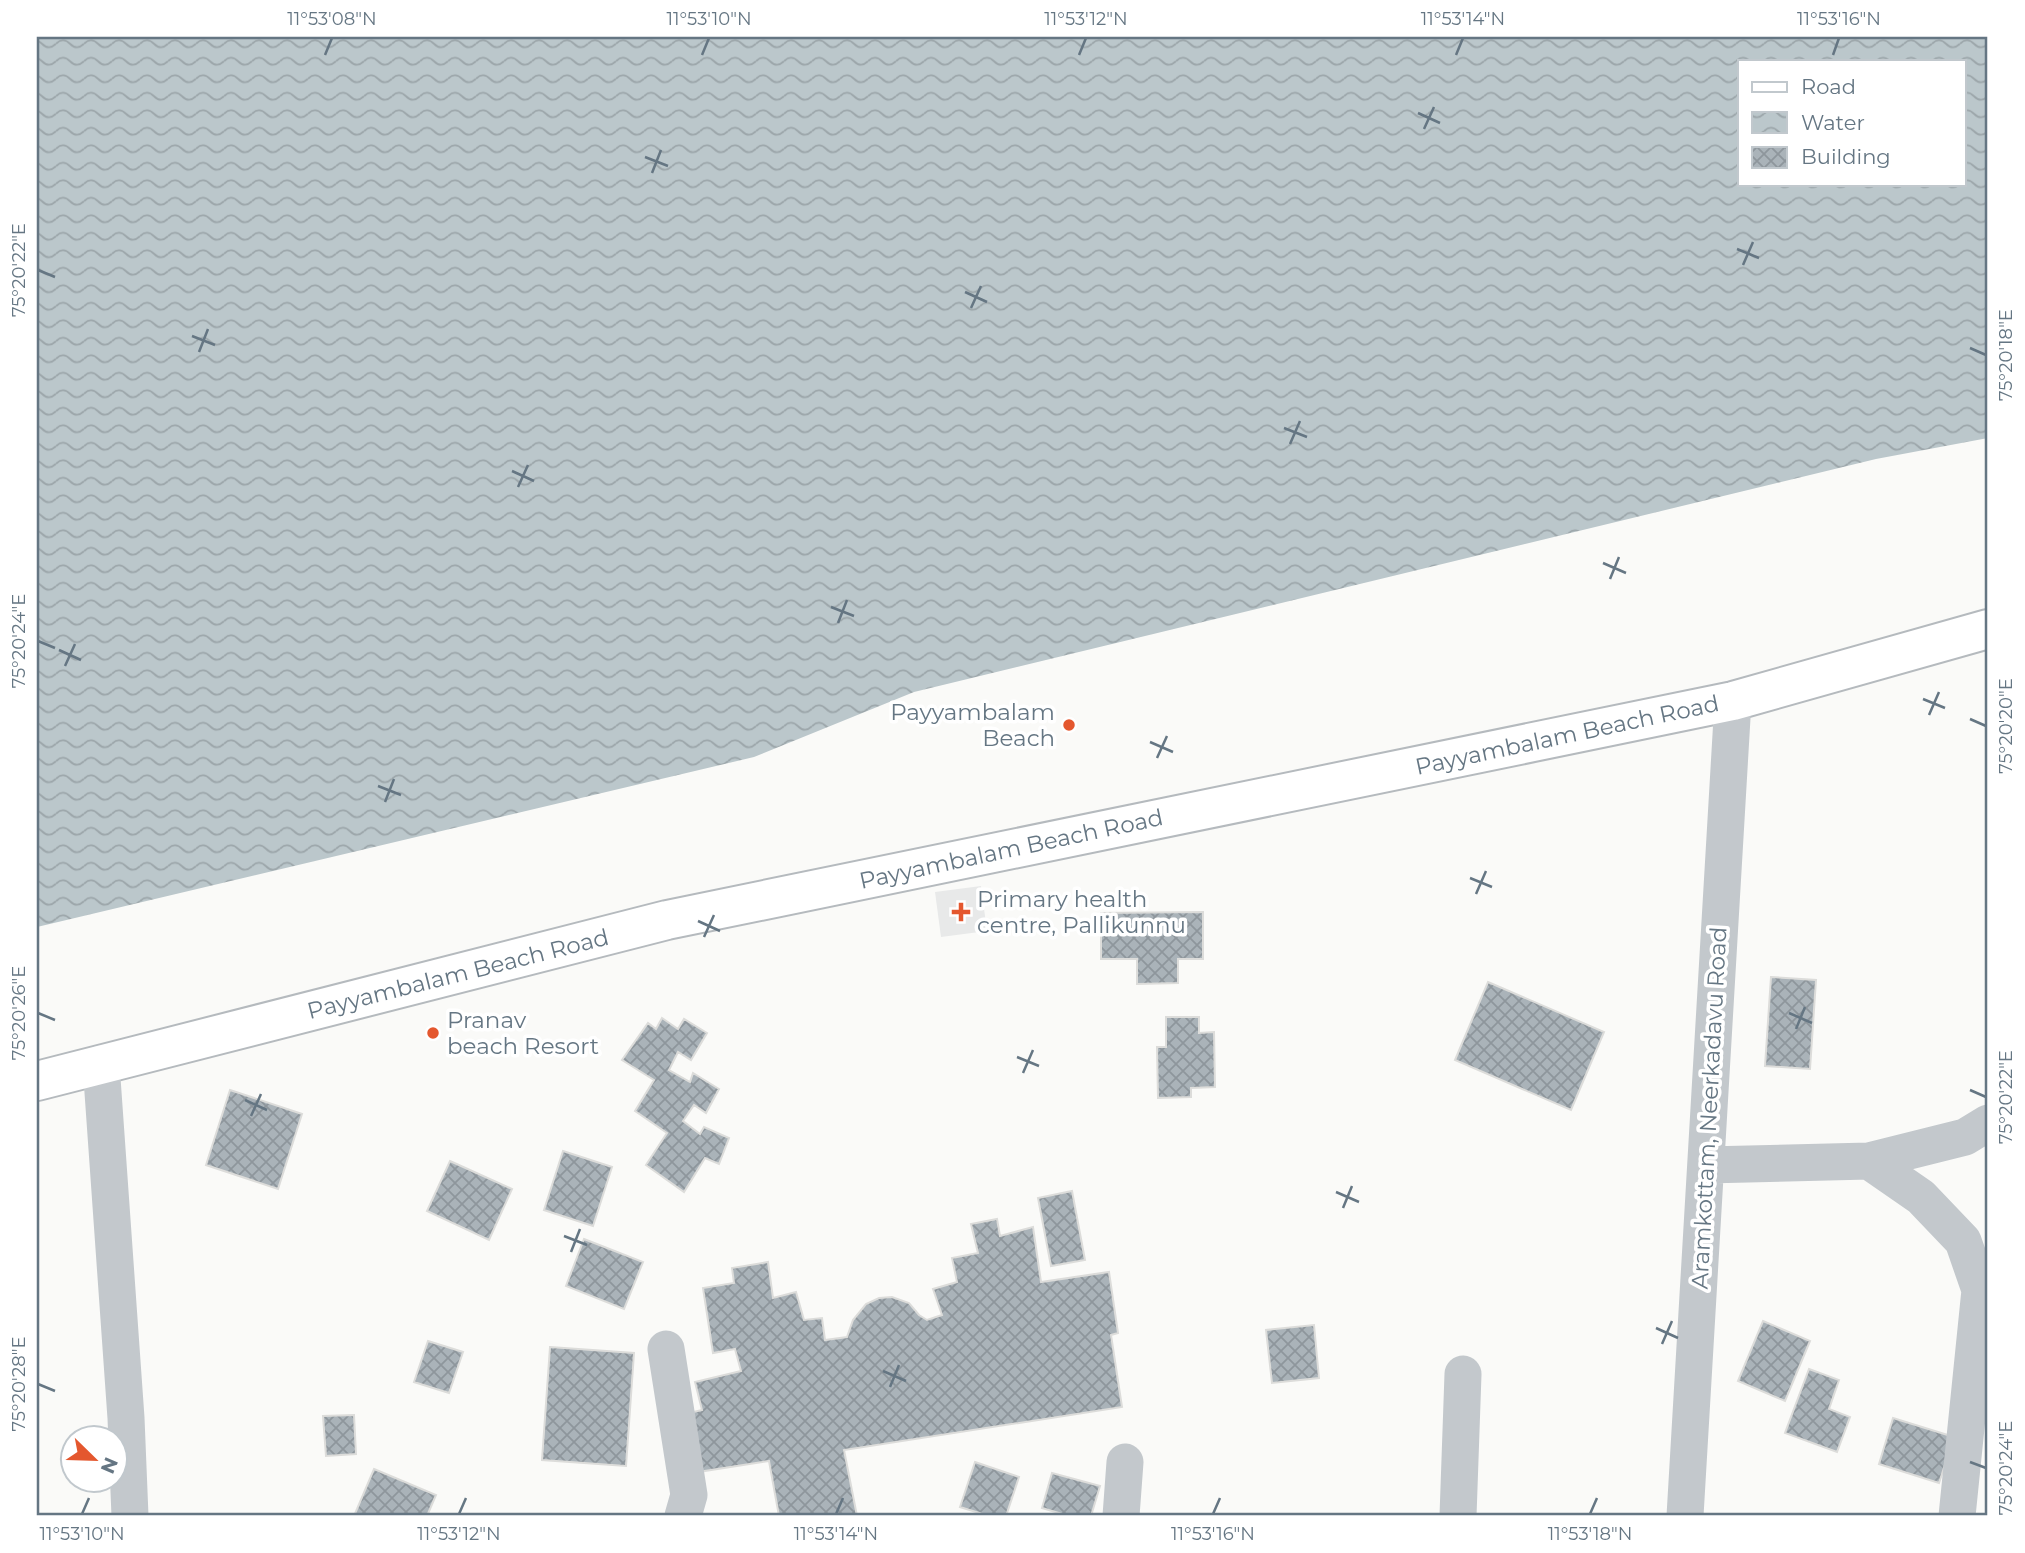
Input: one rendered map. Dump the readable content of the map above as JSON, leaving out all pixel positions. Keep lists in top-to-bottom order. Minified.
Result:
{"streets":{"main road":["Payyambalam Beach Road"],"street":["Aramkottam, Neerkadavu Road"]},"crossings":[["Payyambalam Beach Road","Aramkottam, Neerkadavu Road"]],"places":{"other":["Payyambalam Beach","Pranav beach Resort"],"health":["Primary health centre, Pallikunnu"]},"legend":["Road","Water","Building"],"north":"bottom right","coordinates":["11°53'08\"N","11°53'10\"N","11°53'12\"N","11°53'14\"N","11°53'16\"N","75°20'22\"E","75°20'18\"E","75°20'24\"E","75°20'20\"E","75°20'26\"E","75°20'28\"E","11°53'18\"N"]}
